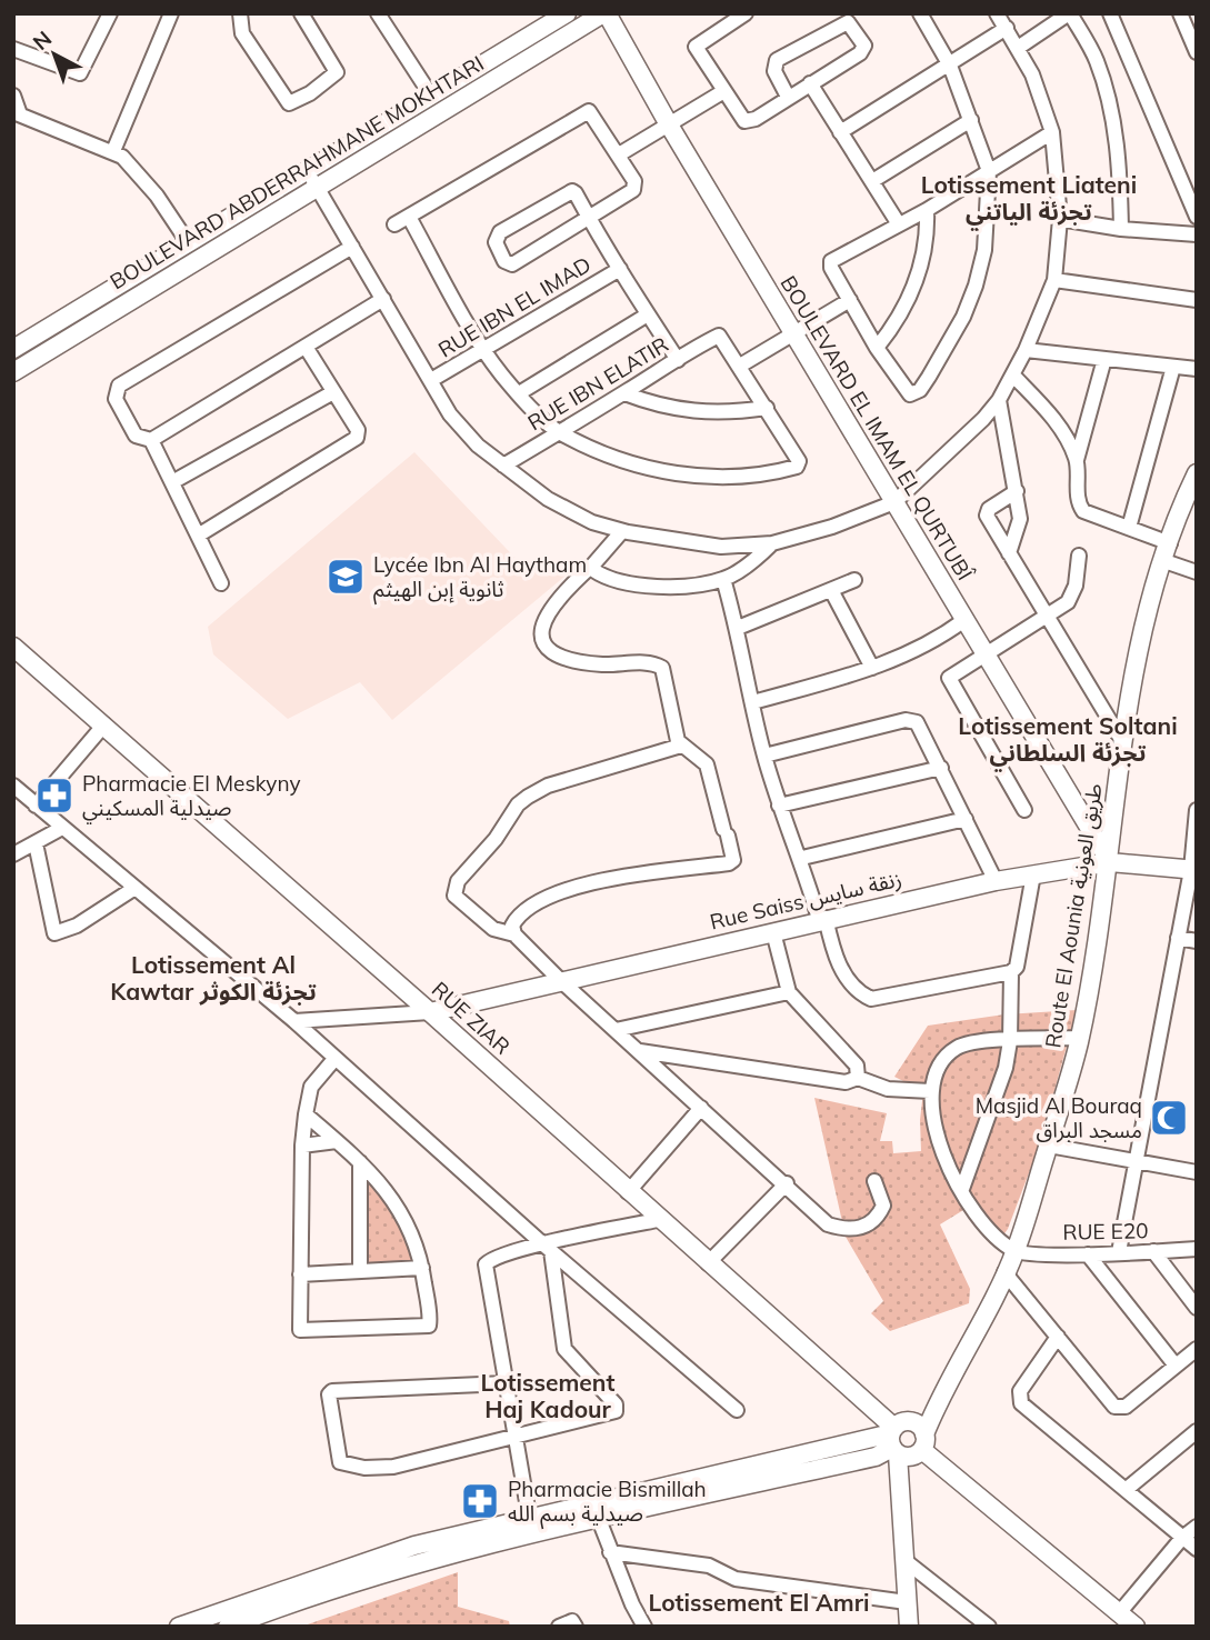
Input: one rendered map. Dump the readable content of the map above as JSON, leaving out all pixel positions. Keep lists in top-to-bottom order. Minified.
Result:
{"streets":{"main road":["BOULEVARD ABDERRAHMANE MOKHTARI","BOULEVARD EL IMAM EL QURTUBÎ","Rue Saiss زنقة سايس","Route El Aounia طريق العونية","RUE ZIAR"],"street":["RUE IBN EL IMAD","RUE IBN ELATIR","RUE E20"]},"crossings":[["BOULEVARD ABDERRAHMANE MOKHTARI","BOULEVARD EL IMAM EL QURTUBÎ"],["BOULEVARD EL IMAM EL QURTUBÎ","Rue Saiss زنقة سايس"],["BOULEVARD EL IMAM EL QURTUBÎ","Route El Aounia طريق العونية"],["Rue Saiss زنقة سايس","Route El Aounia طريق العونية"],["Rue Saiss زنقة سايس","RUE ZIAR"],["Route El Aounia طريق العونية","RUE ZIAR"],["Route El Aounia طريق العونية","RUE E20"]],"districts":["Lotissement Liateni تجزئة الياتني","Lotissement Soltani تجزئة السلطاني","Lotissement Al Kawtar تجزئة الكوثر","Lotissement Haj Kadour","Lotissement El Amri"],"places":{"school or university":["Lycée Ibn Al Haytham ثانوية إبن الهيثم"],"pharmacy":["Pharmacie El Meskyny صيدلية المسكيني","Pharmacie Bismillah صيدلية بسم الله"],"mosque":["Masjid Al Bouraq مسجد البراق"]},"north":"top left"}
